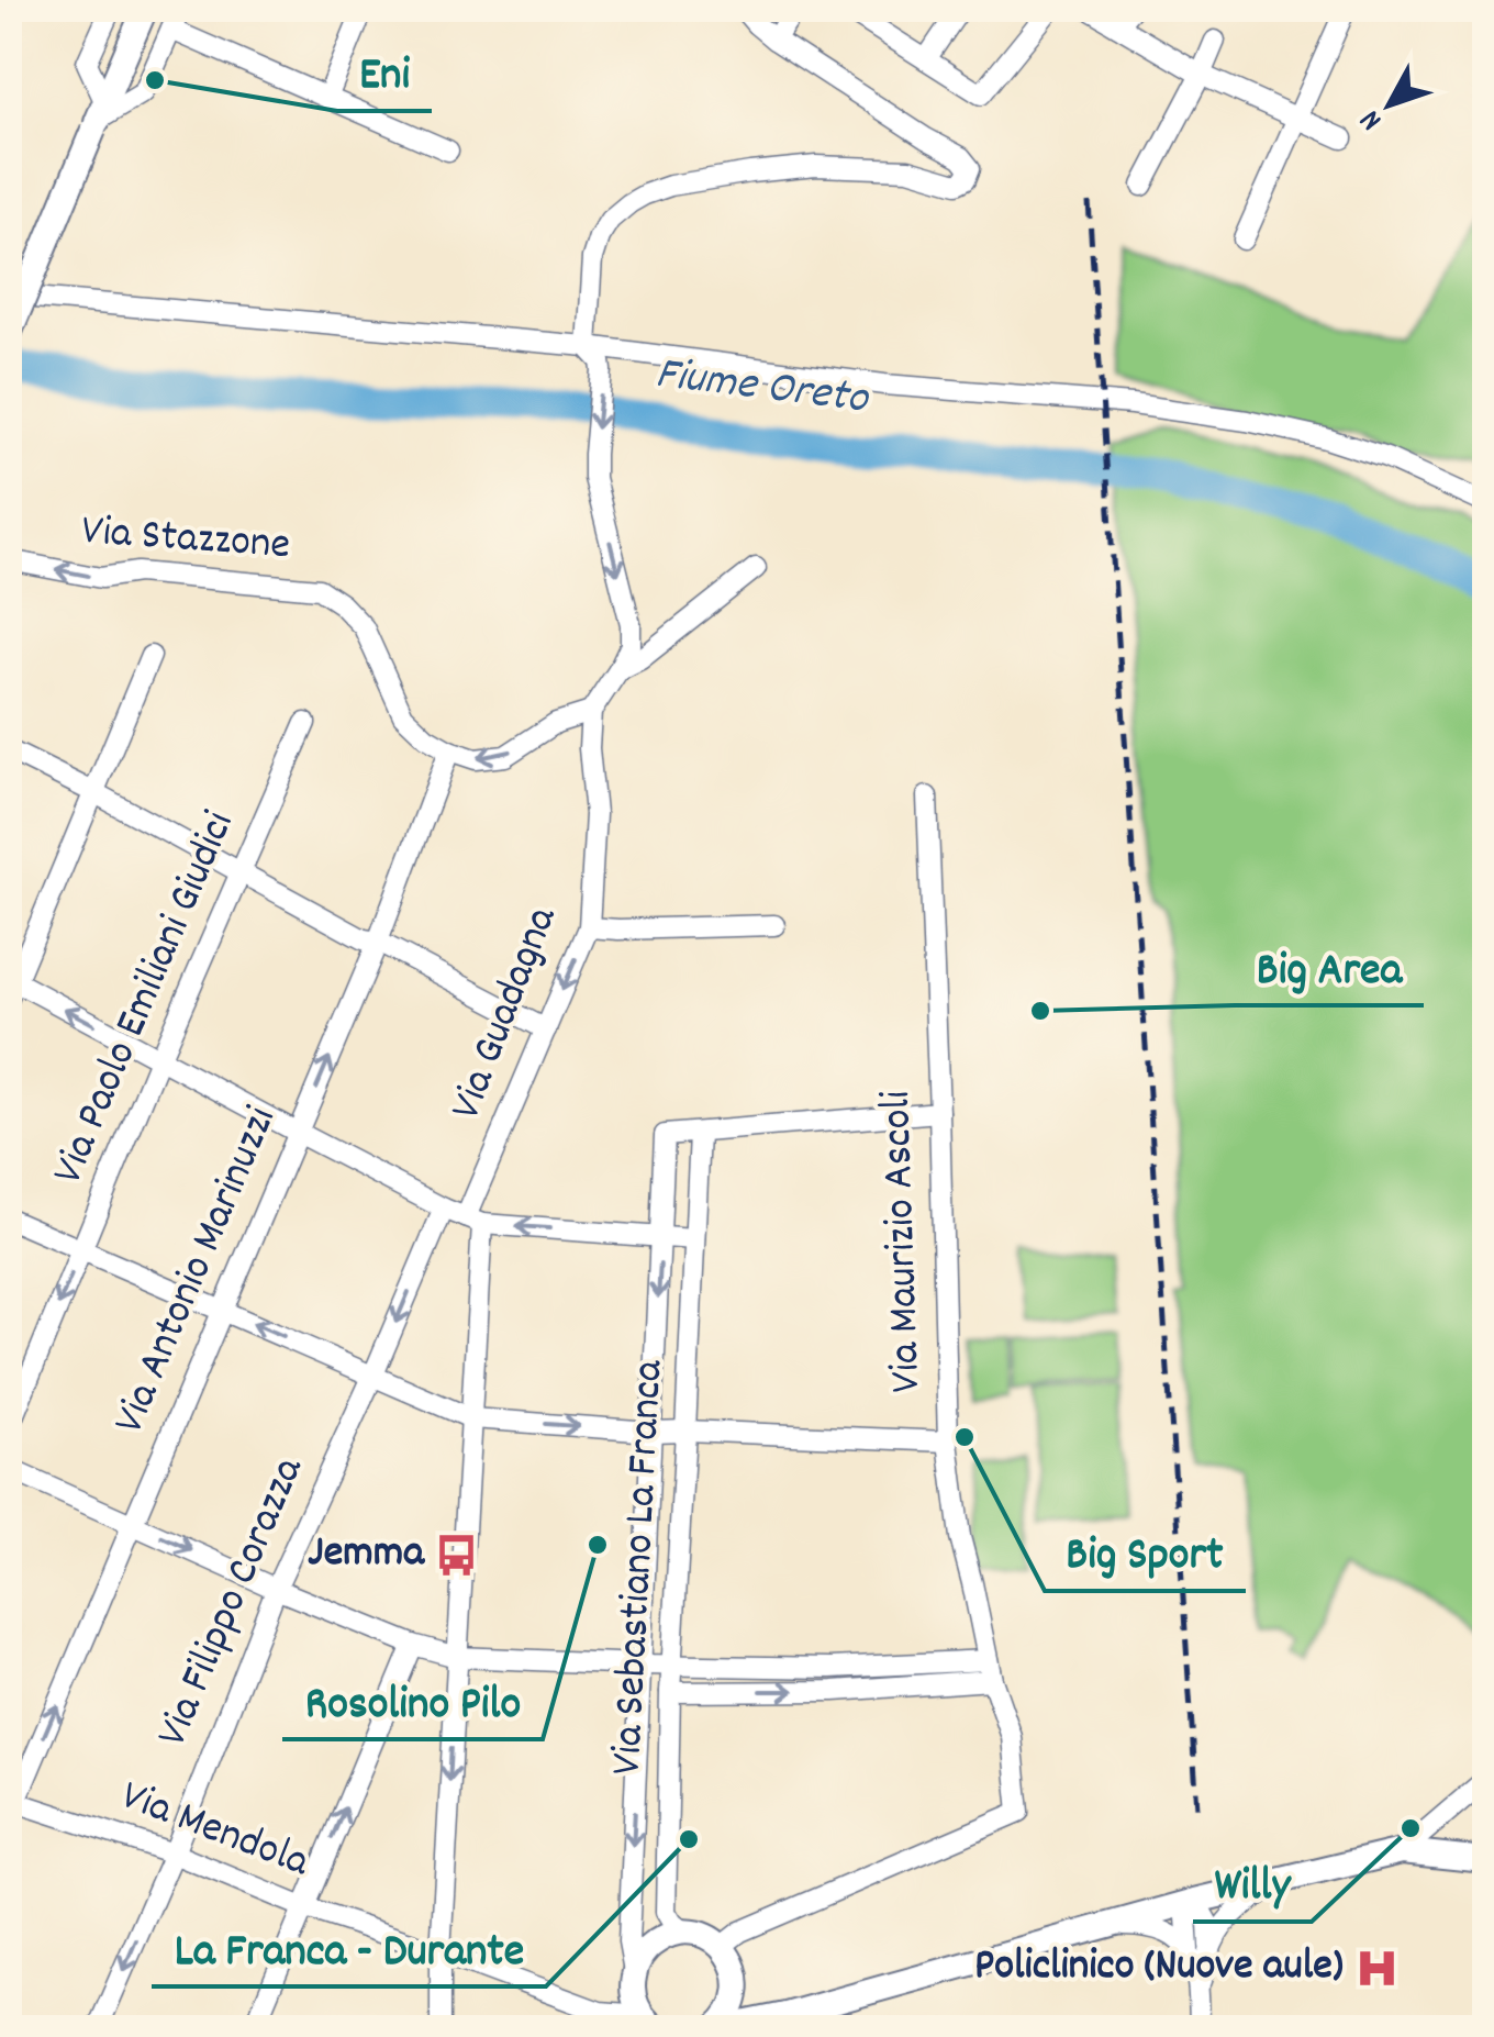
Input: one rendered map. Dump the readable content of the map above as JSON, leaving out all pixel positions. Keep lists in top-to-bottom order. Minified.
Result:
{"streets":{"street":["Via Stazzone","Via Paolo Emiliani Giudici","Via Guadagna","Via Maurizio Ascoli","Via Antonio Marinuzzi","Via Sebastiano La Franca","Via Filippo Corazza","Via Mendola"]},"crossings":[["Via Stazzone","Via Antonio Marinuzzi"],["Via Guadagna","Via Mendola"],["Via Antonio Marinuzzi","Via Mendola"],["Via Filippo Corazza","Via Mendola"]],"one_way":["Via Stazzone","Via Antonio Marinuzzi"],"water":["Fiume Oreto"],"places":{"other":["Eni","Big Area","Big Sport","Rosolino Pilo","Willy","La Franca - Durante"],"bus stop":["Jemma"],"hospital":["Policlinico (Nuove aule)"]},"north":"bottom left"}
